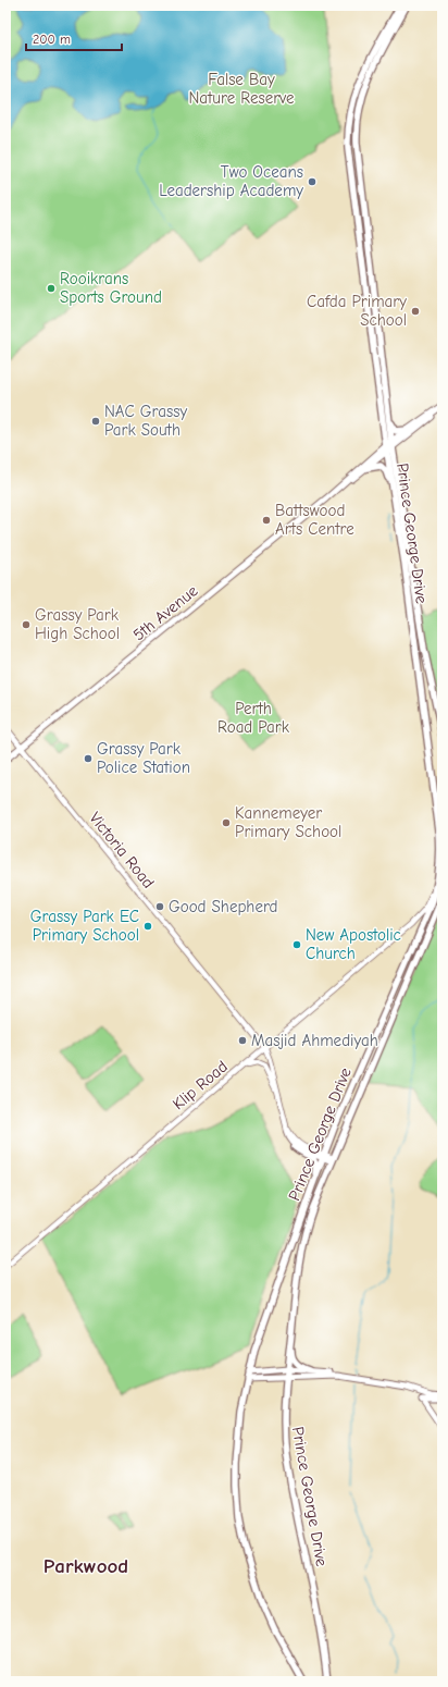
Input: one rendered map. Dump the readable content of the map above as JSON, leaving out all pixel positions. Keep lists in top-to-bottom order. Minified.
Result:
{"streets":{"main road":["Prince George Drive","5th Avenue"],"street":["Victoria Road","Klip Road"]},"crossings":[["Prince George Drive","5th Avenue"],["Prince George Drive","Victoria Road"],["Prince George Drive","Klip Road"],["5th Avenue","Victoria Road"],["Victoria Road","Klip Road"]],"districts":["Parkwood"],"parks":["False Bay Nature Reserve","Perth Road Park"],"places":["Two Oceans Leadership Academy","Rooikrans Sports Ground","Cafda Primary School","NAC Grassy Park South","Battswood Arts Centre","Grassy Park High School","Grassy Park Police Station","Kannemeyer Primary School","Good Shepherd","Grassy Park EC Primary School","New Apostolic Church","Masjid Ahmediyah"],"scale_bar":"200 m"}
